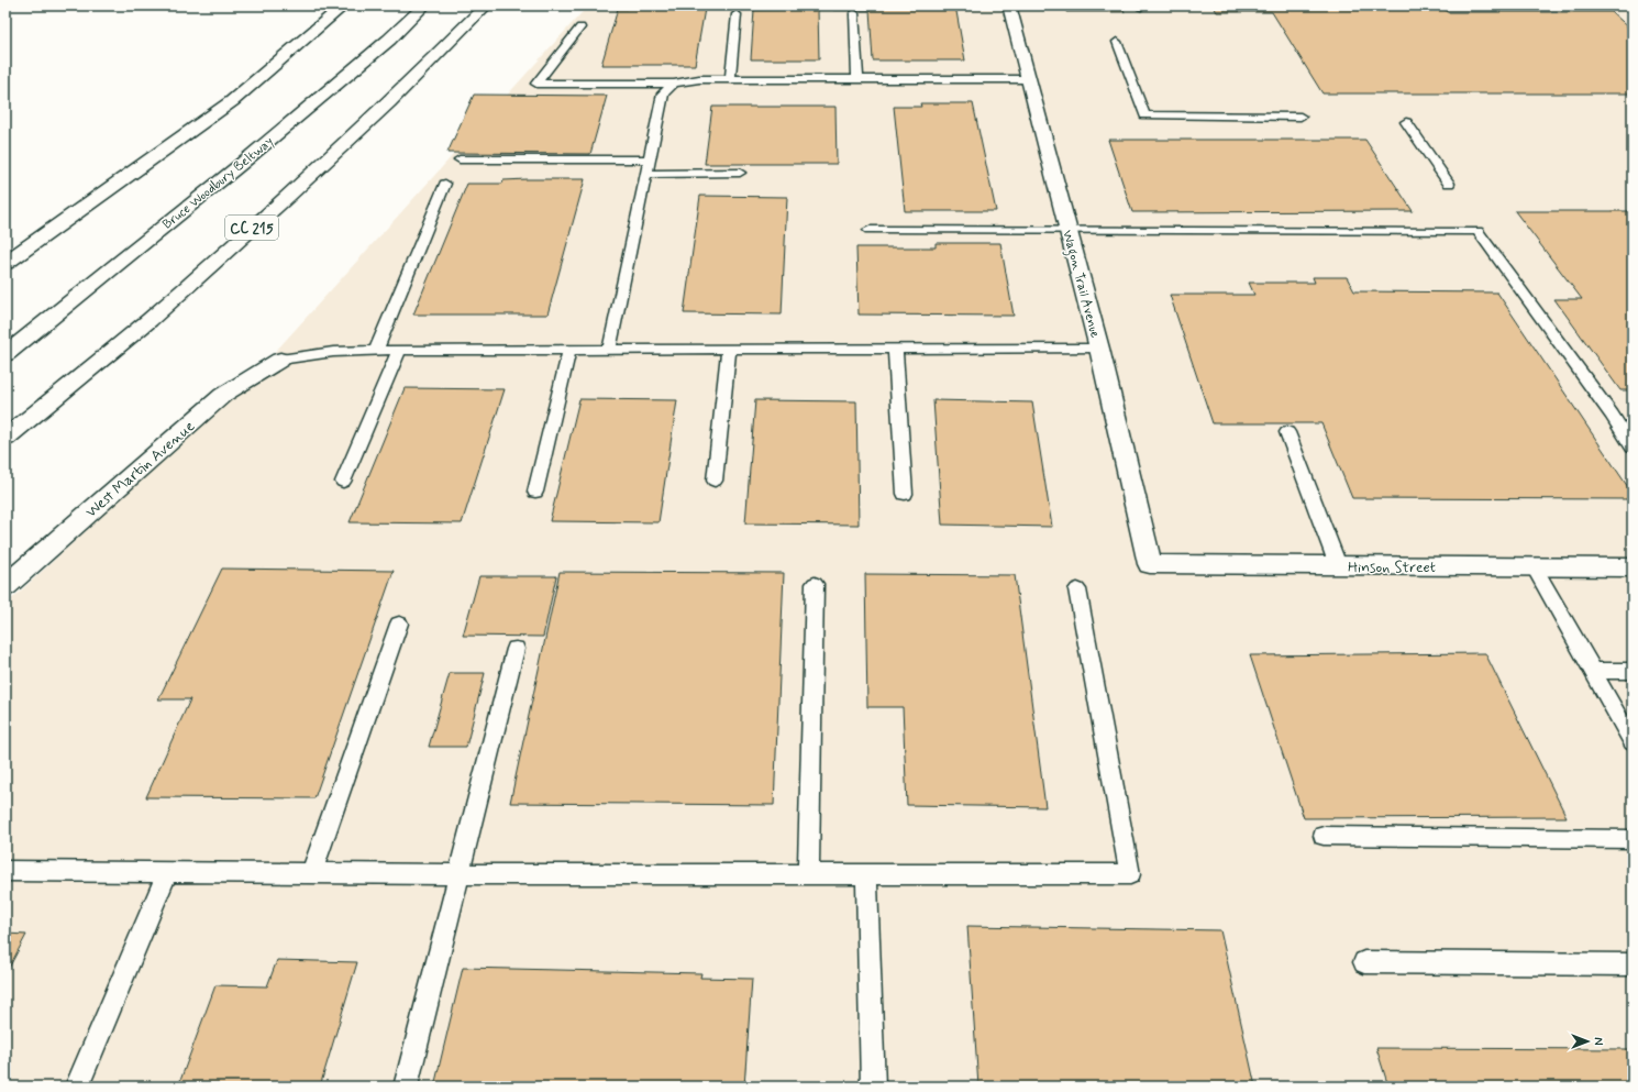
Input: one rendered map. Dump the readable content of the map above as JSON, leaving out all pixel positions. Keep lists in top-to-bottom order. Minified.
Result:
{"streets":{"main road":["Bruce Woodbury Beltway","CC 215","Wagon Trail Avenue","West Martin Avenue","Hinson Street"]},"crossings":[["Wagon Trail Avenue","Hinson Street"]],"north":"right"}
